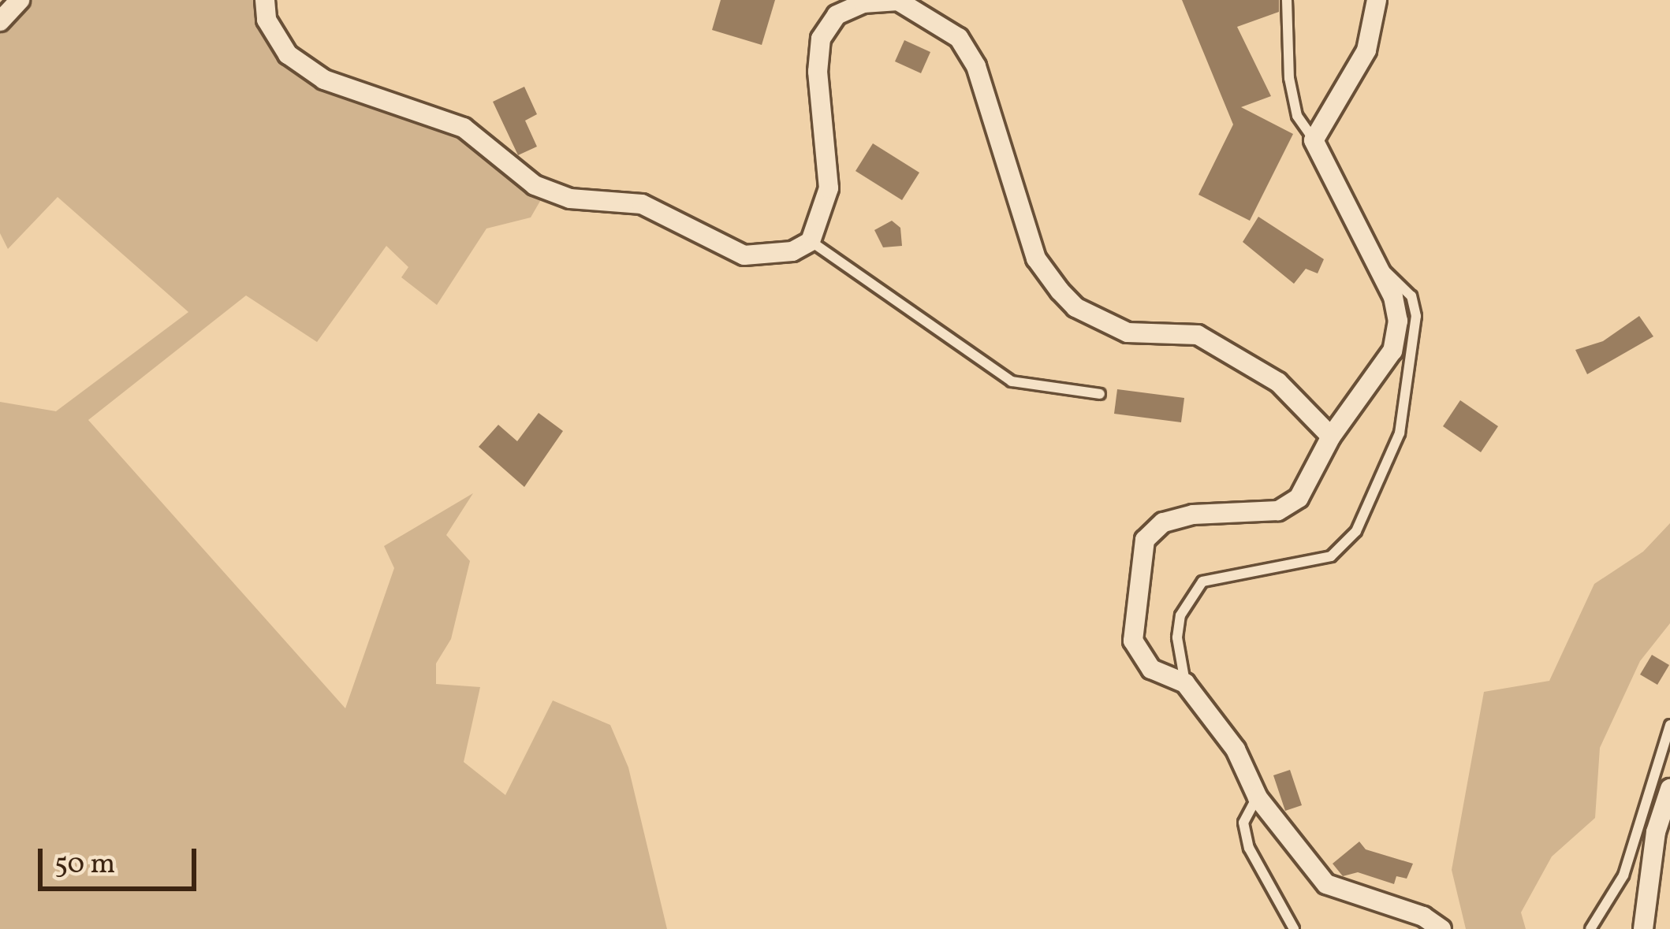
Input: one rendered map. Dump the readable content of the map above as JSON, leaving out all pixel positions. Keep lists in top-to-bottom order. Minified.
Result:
{"scale_bar":"50 m"}
